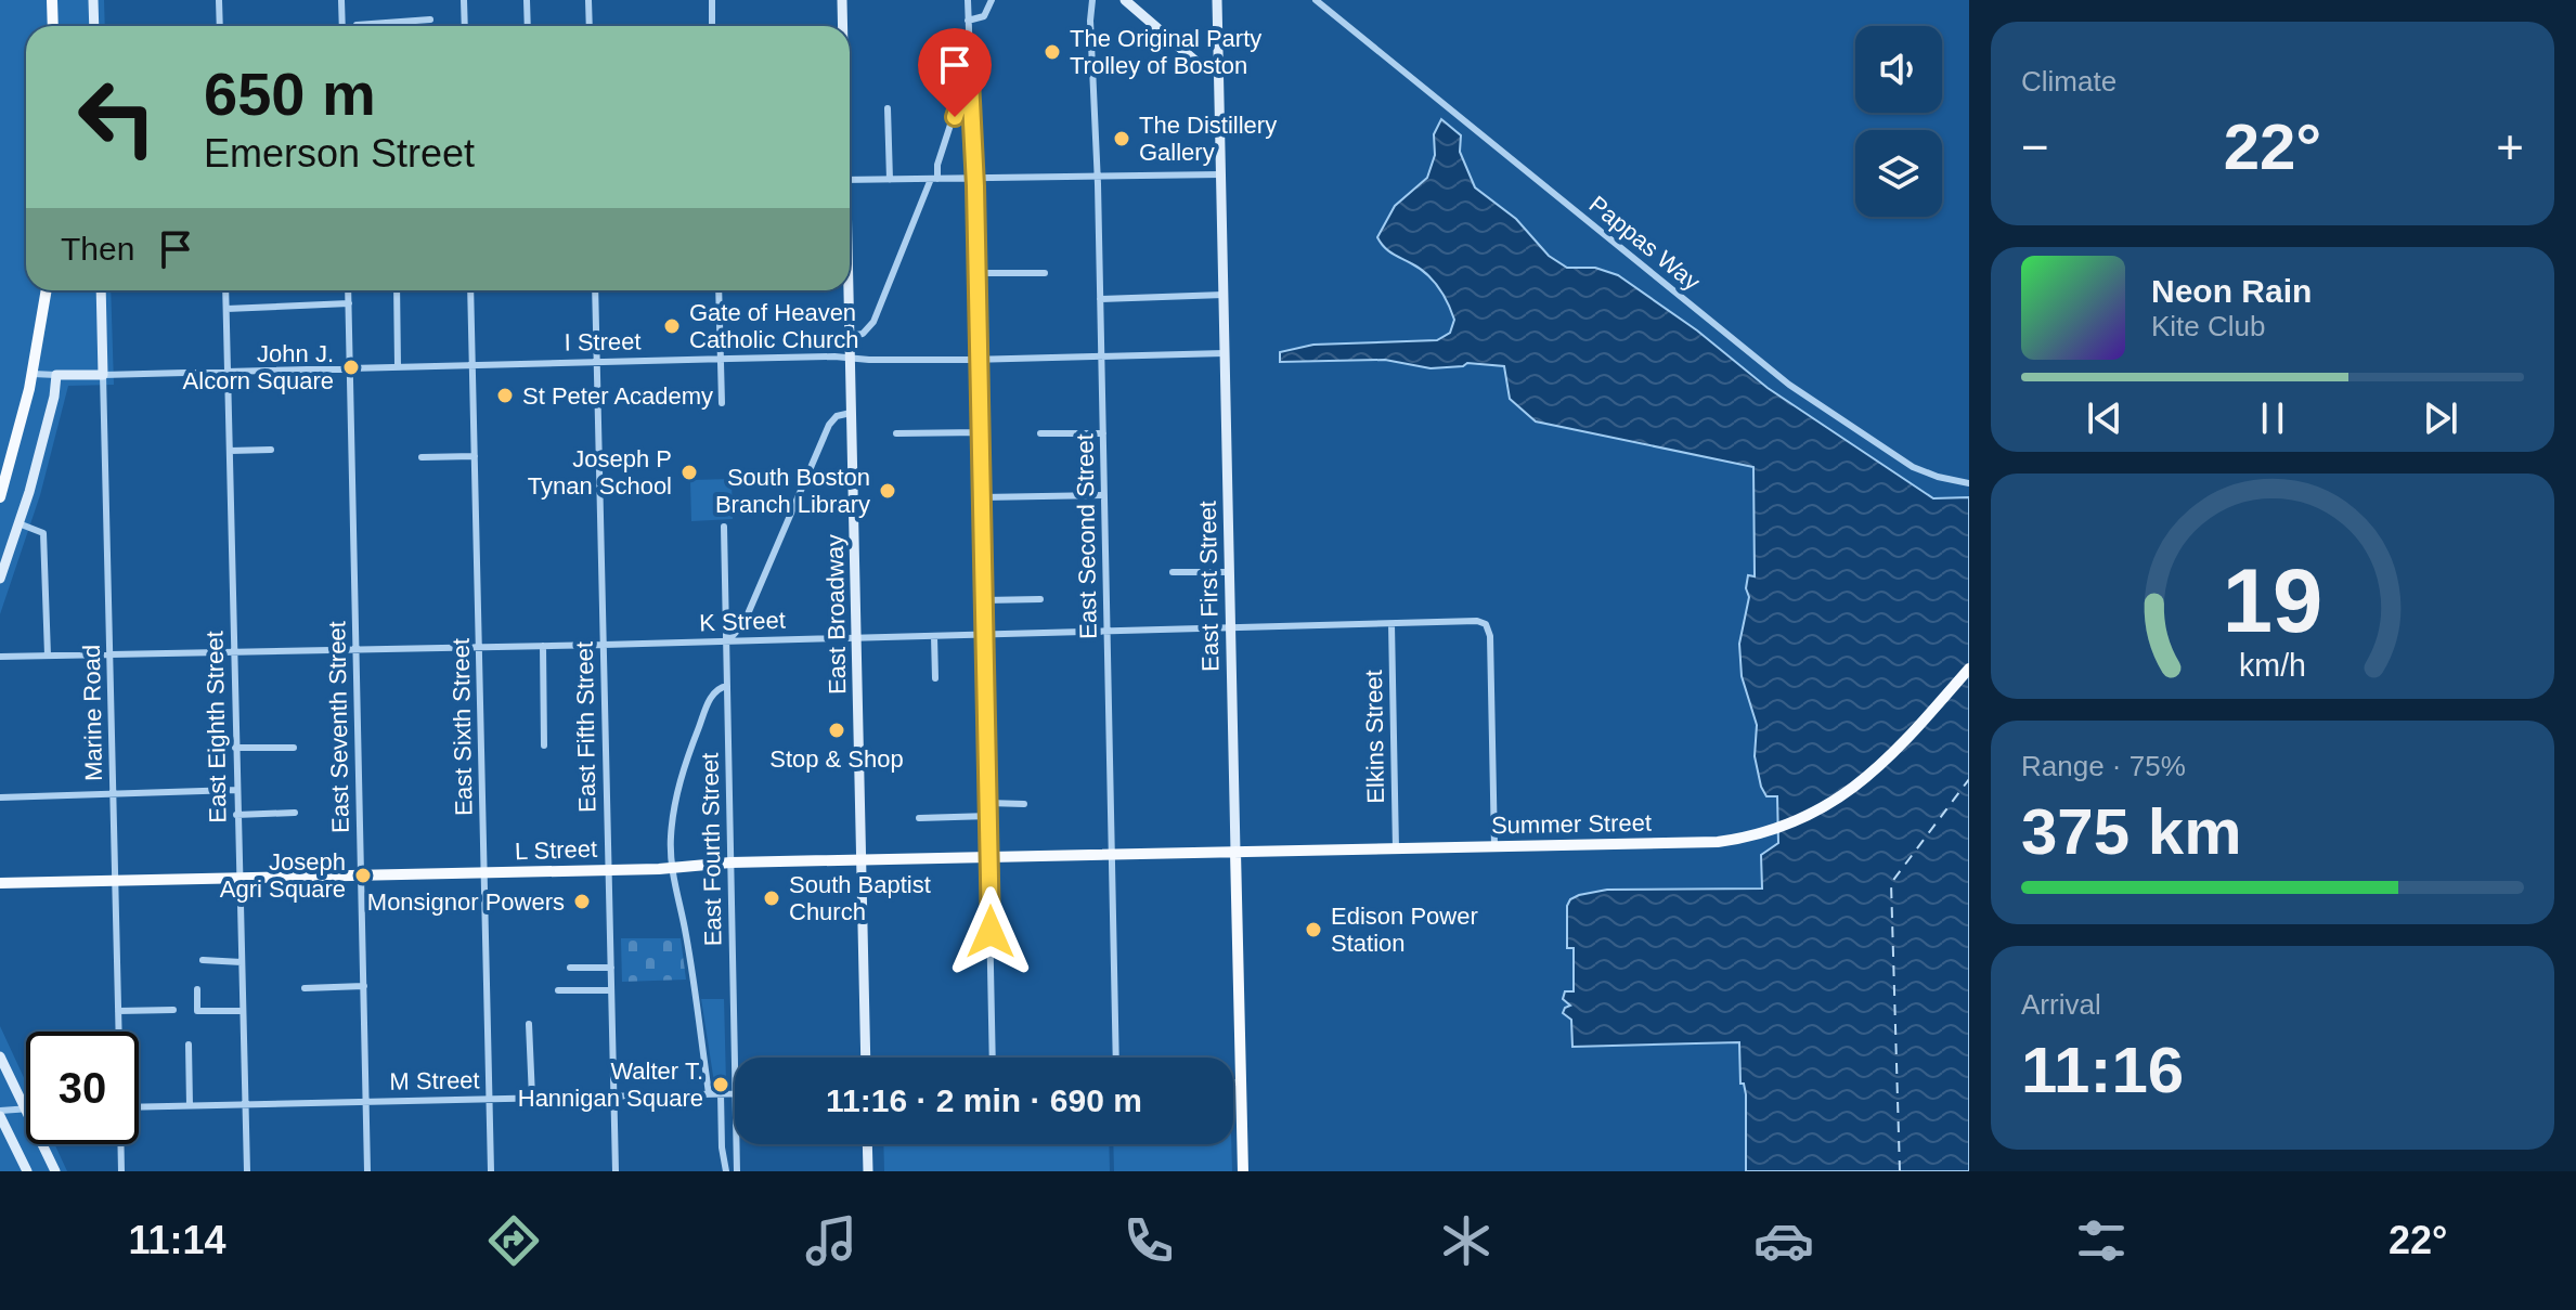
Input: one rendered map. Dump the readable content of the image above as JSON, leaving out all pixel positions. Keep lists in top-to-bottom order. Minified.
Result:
{"streets":{"main road":["I Street","East First Street","East Broadway","Summer Street","L Street"],"street":["Pappas Way","East Second Street","K Street","Marine Road","East Eighth Street","East Seventh Street","East Sixth Street","East Fifth Street","Elkins Street","East Fourth Street","M Street"]},"crossings":[["I Street","East Second Street"],["I Street","East First Street"],["I Street","East Broadway"],["I Street","Marine Road"],["I Street","East Eighth Street"],["I Street","East Seventh Street"],["I Street","East Sixth Street"],["I Street","East Fifth Street"],["East Second Street","K Street"],["East Second Street","Summer Street"],["East Second Street","L Street"],["East First Street","K Street"],["East First Street","Summer Street"],["East Broadway","K Street"],["East Broadway","L Street"],["K Street","Marine Road"],["K Street","East Eighth Street"],["K Street","East Seventh Street"],["K Street","East Sixth Street"],["K Street","East Fifth Street"],["K Street","Elkins Street"],["K Street","Summer Street"],["K Street","East Fourth Street"],["Marine Road","L Street"],["East Eighth Street","L Street"],["East Eighth Street","M Street"],["East Seventh Street","L Street"],["East Seventh Street","M Street"],["East Sixth Street","L Street"],["East Sixth Street","M Street"],["East Fifth Street","L Street"],["East Fifth Street","M Street"],["Elkins Street","Summer Street"],["Summer Street","L Street"],["L Street","East Fourth Street"]],"places":["The Original Party Trolley of Boston","The Distillery Gallery","Gate of Heaven Catholic Church","John J. Alcorn Square","St Peter Academy","Joseph P Tynan School","South Boston Branch Library","Stop & Shop","Joseph Agri Square","South Baptist Church","Monsignor Powers","Edison Power Station","Walter T. Hannigan Square"],"page":{"tile":["Climate",["Range · 75%","375 km"],["Arrival","11:16"]],"turn":["650 m","Emerson Street"],"heat":["−","22°","+"],"then":"Then","song":["Neon Rain","Kite Club"],"limit":"30","trip":"11:16 · 2 min · 690 m","tabs":["11:14","22°"],"gauge":["19","km/h"]}}
